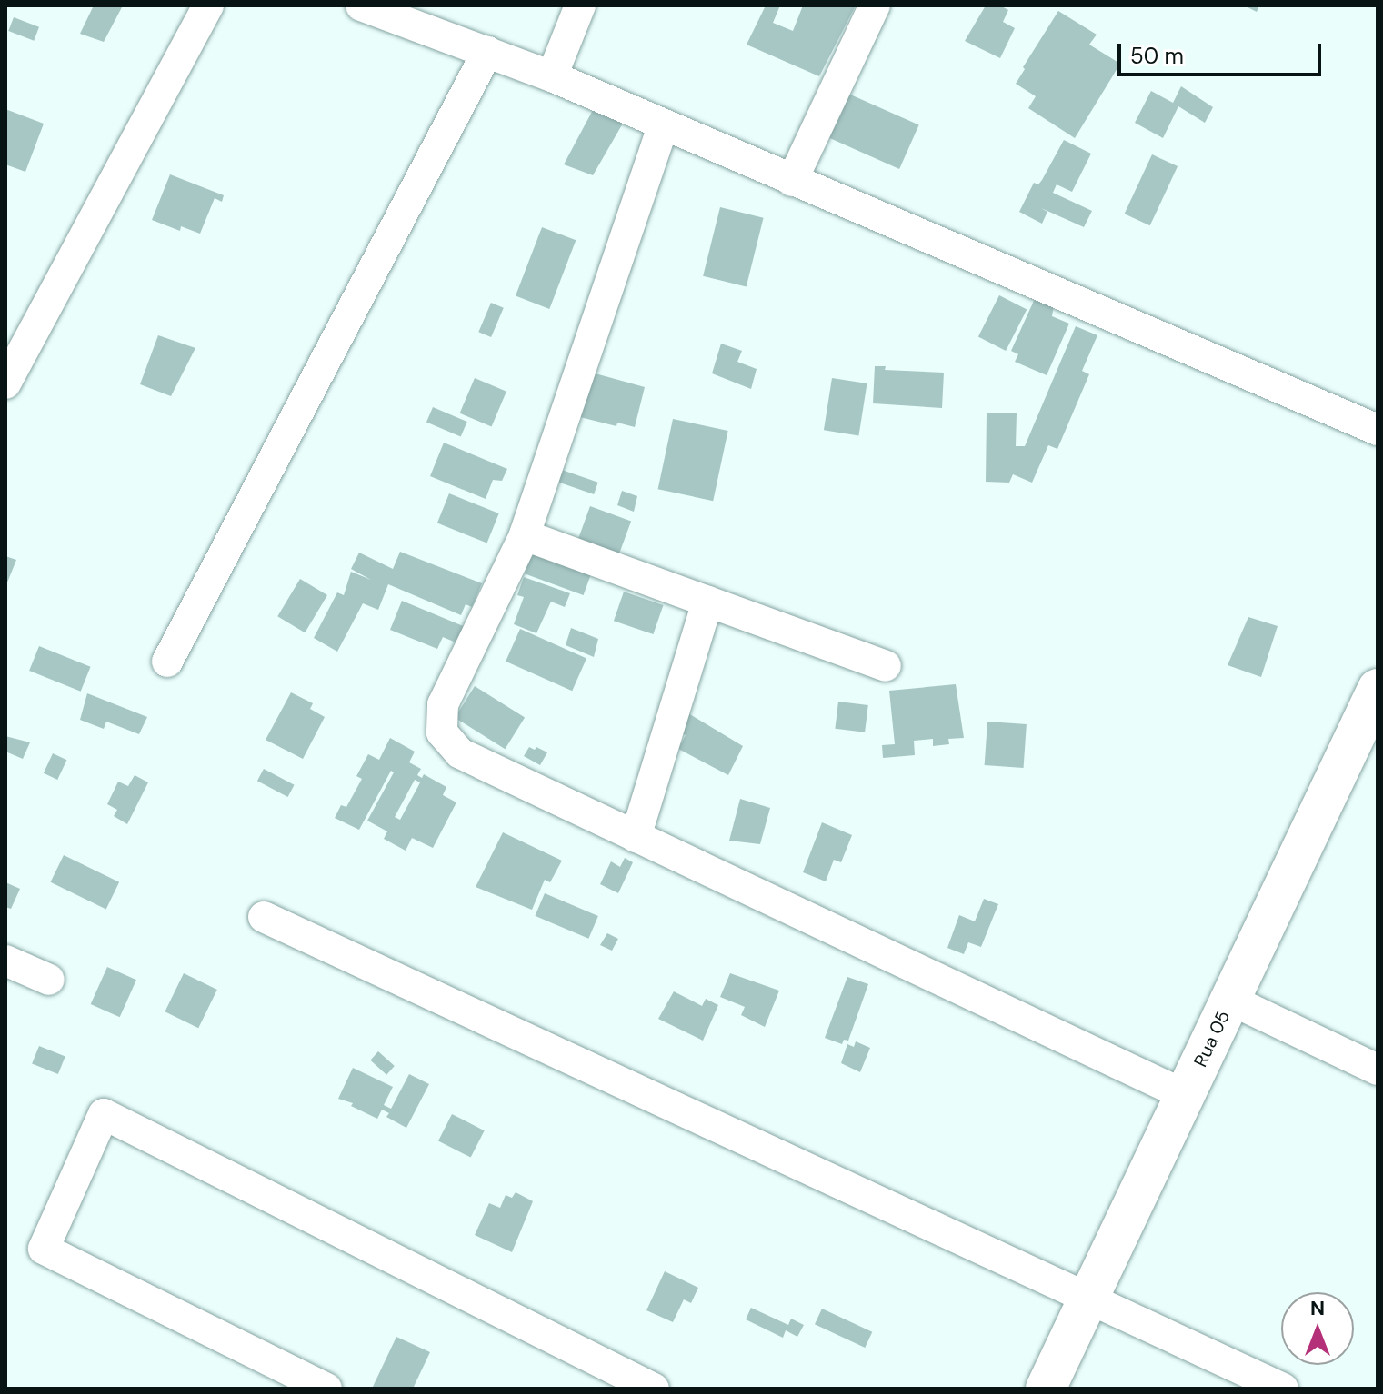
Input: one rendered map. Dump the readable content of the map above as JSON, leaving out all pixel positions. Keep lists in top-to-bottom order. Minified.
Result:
{"streets":{"street":["Rua 05"]},"scale_bar":"50 m","north":"top"}
